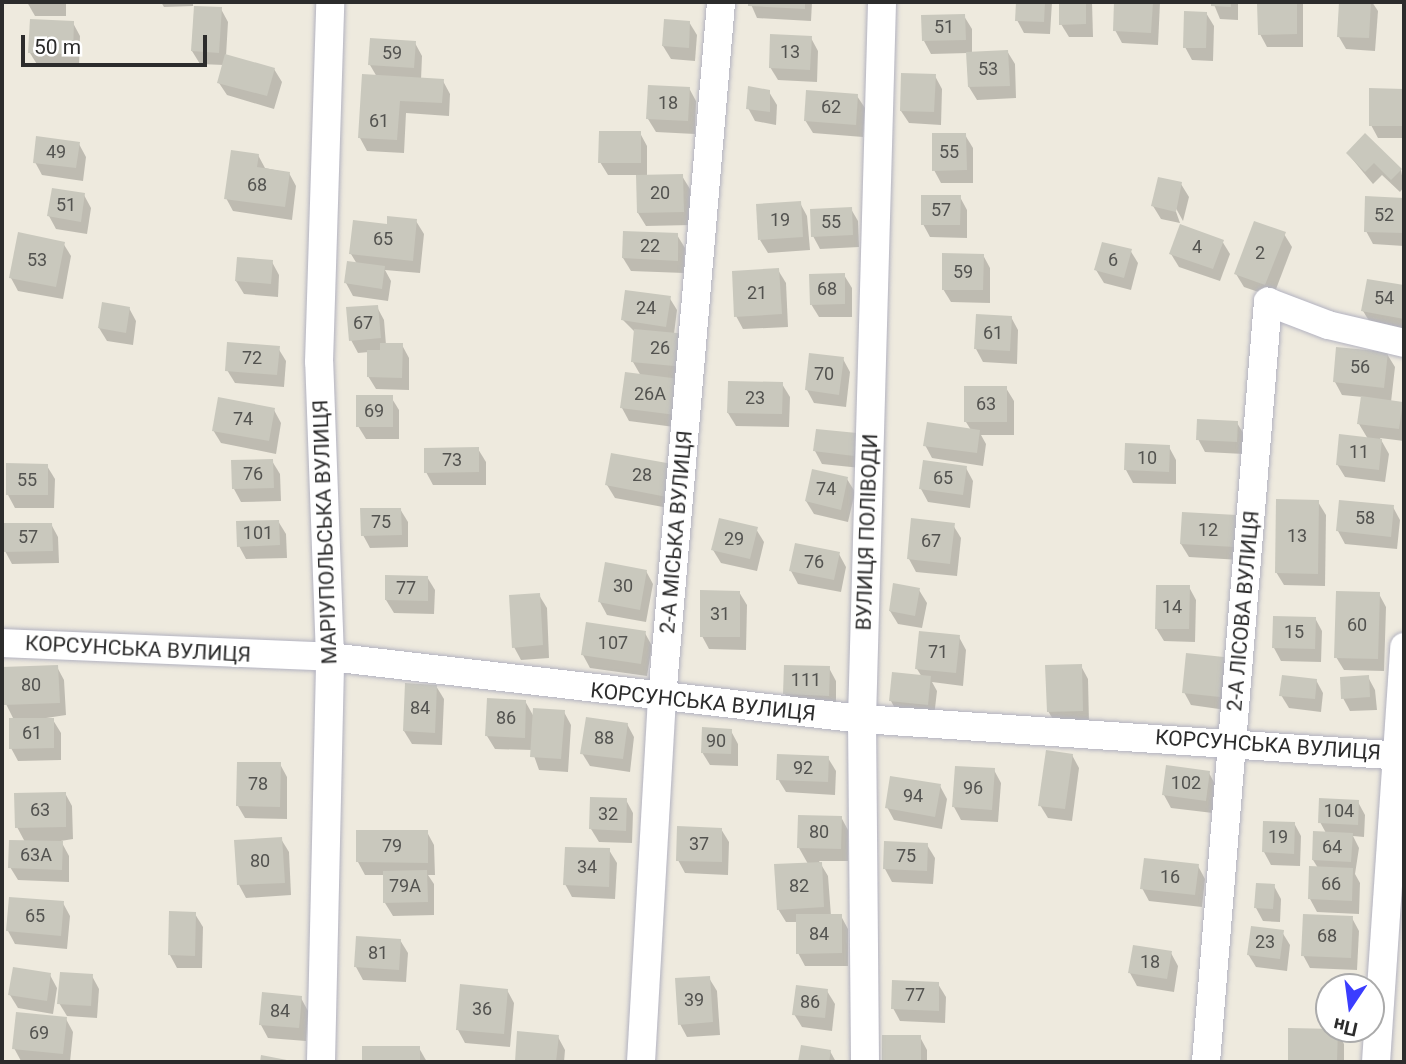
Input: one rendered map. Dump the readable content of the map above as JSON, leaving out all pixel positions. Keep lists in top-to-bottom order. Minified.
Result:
{"streets":{"street":["МАРІУПОЛЬСЬКА ВУЛИЦЯ","2-А МІСЬКА ВУЛИЦЯ","ВУЛИЦЯ ПОЛІВОДИ","2-А ЛІСОВА ВУЛИЦЯ","КОРСУНСЬКА ВУЛИЦЯ"]},"crossings":[["МАРІУПОЛЬСЬКА ВУЛИЦЯ","КОРСУНСЬКА ВУЛИЦЯ"],["2-А МІСЬКА ВУЛИЦЯ","КОРСУНСЬКА ВУЛИЦЯ"],["ВУЛИЦЯ ПОЛІВОДИ","КОРСУНСЬКА ВУЛИЦЯ"],["2-А ЛІСОВА ВУЛИЦЯ","КОРСУНСЬКА ВУЛИЦЯ"]],"house_numbers":["51","13","59","53","18","62","61","49","55","68","20","51","57","52","19","55","65","22","4","2","53","6","59","68","21","54","24","67","61","26","72","56","70","26А","23","63","69","74","11","10","73","76","28","65","55","74","58","75","12","101","13","57","29","67","76","30","77","14","31","60","15","107","71","111","80","84","86","61","88","90","92","102","78","96","94","63","104","32","80","19","37","79","64","63А","75","80","34","16","66","79А","82","65","84","68","23","81","18","77","39","86","36","84","69"],"scale_bar":"50 m","north":"bottom"}
